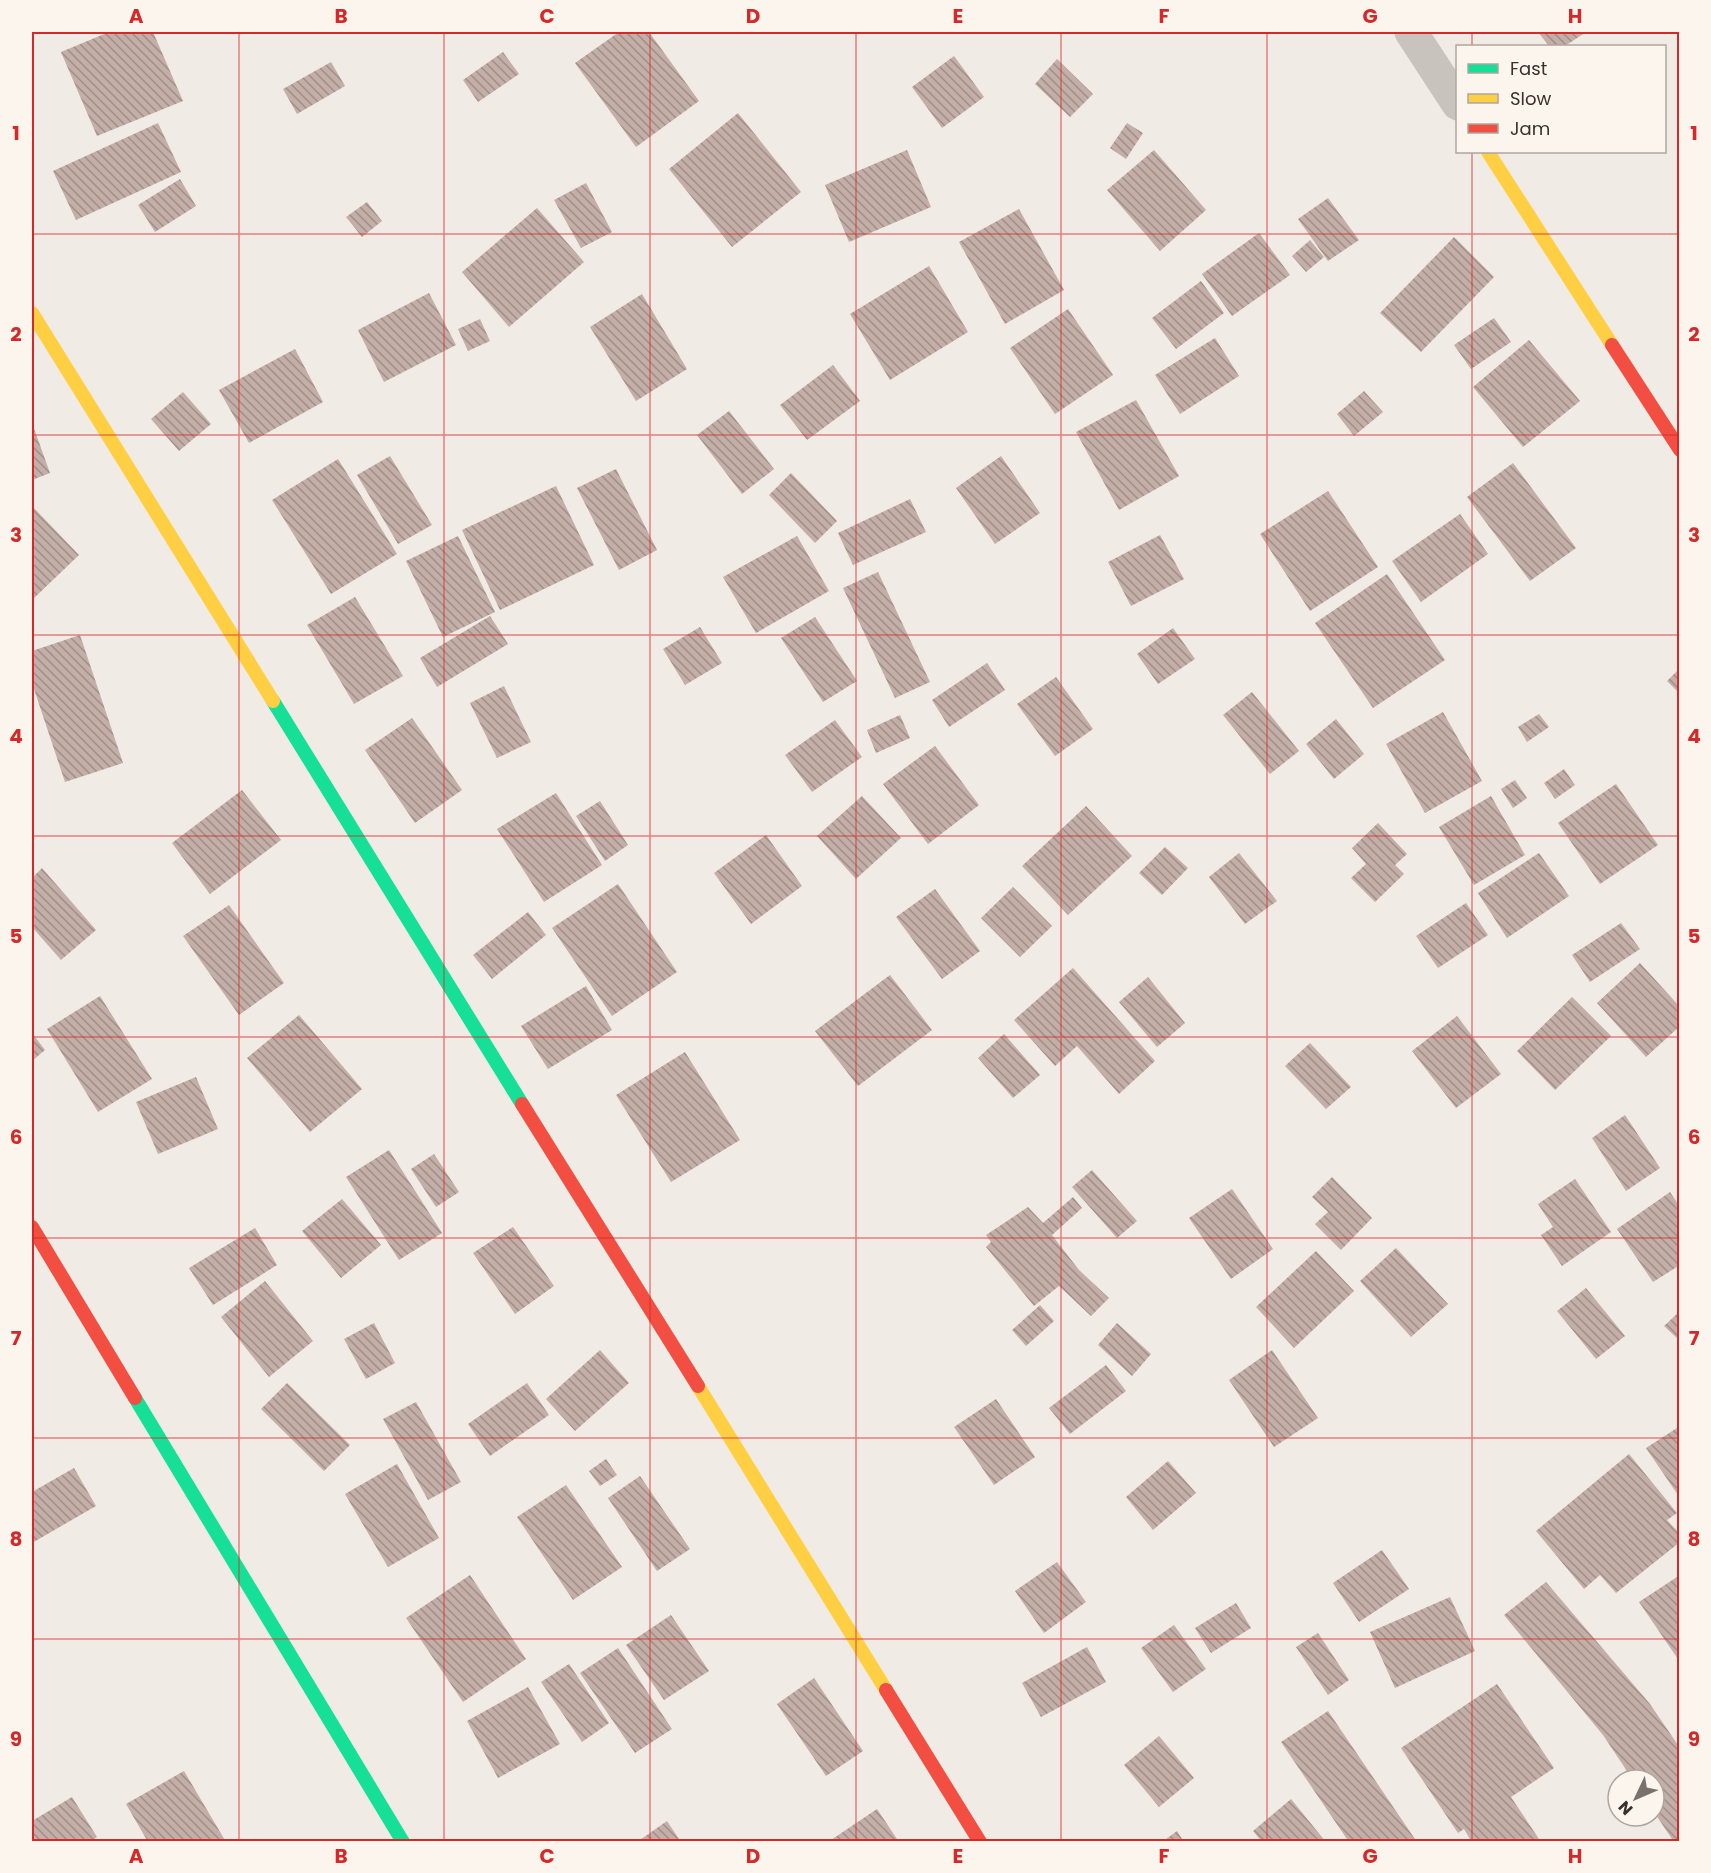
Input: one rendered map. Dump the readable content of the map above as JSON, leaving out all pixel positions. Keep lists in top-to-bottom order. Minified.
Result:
{"legend":["Fast","Slow","Jam"],"north":"bottom left","grid":{"columns":["A","B","C","D","E","F","G","H"],"rows":["1","2","3","4","5","6","7","8","9"]}}
